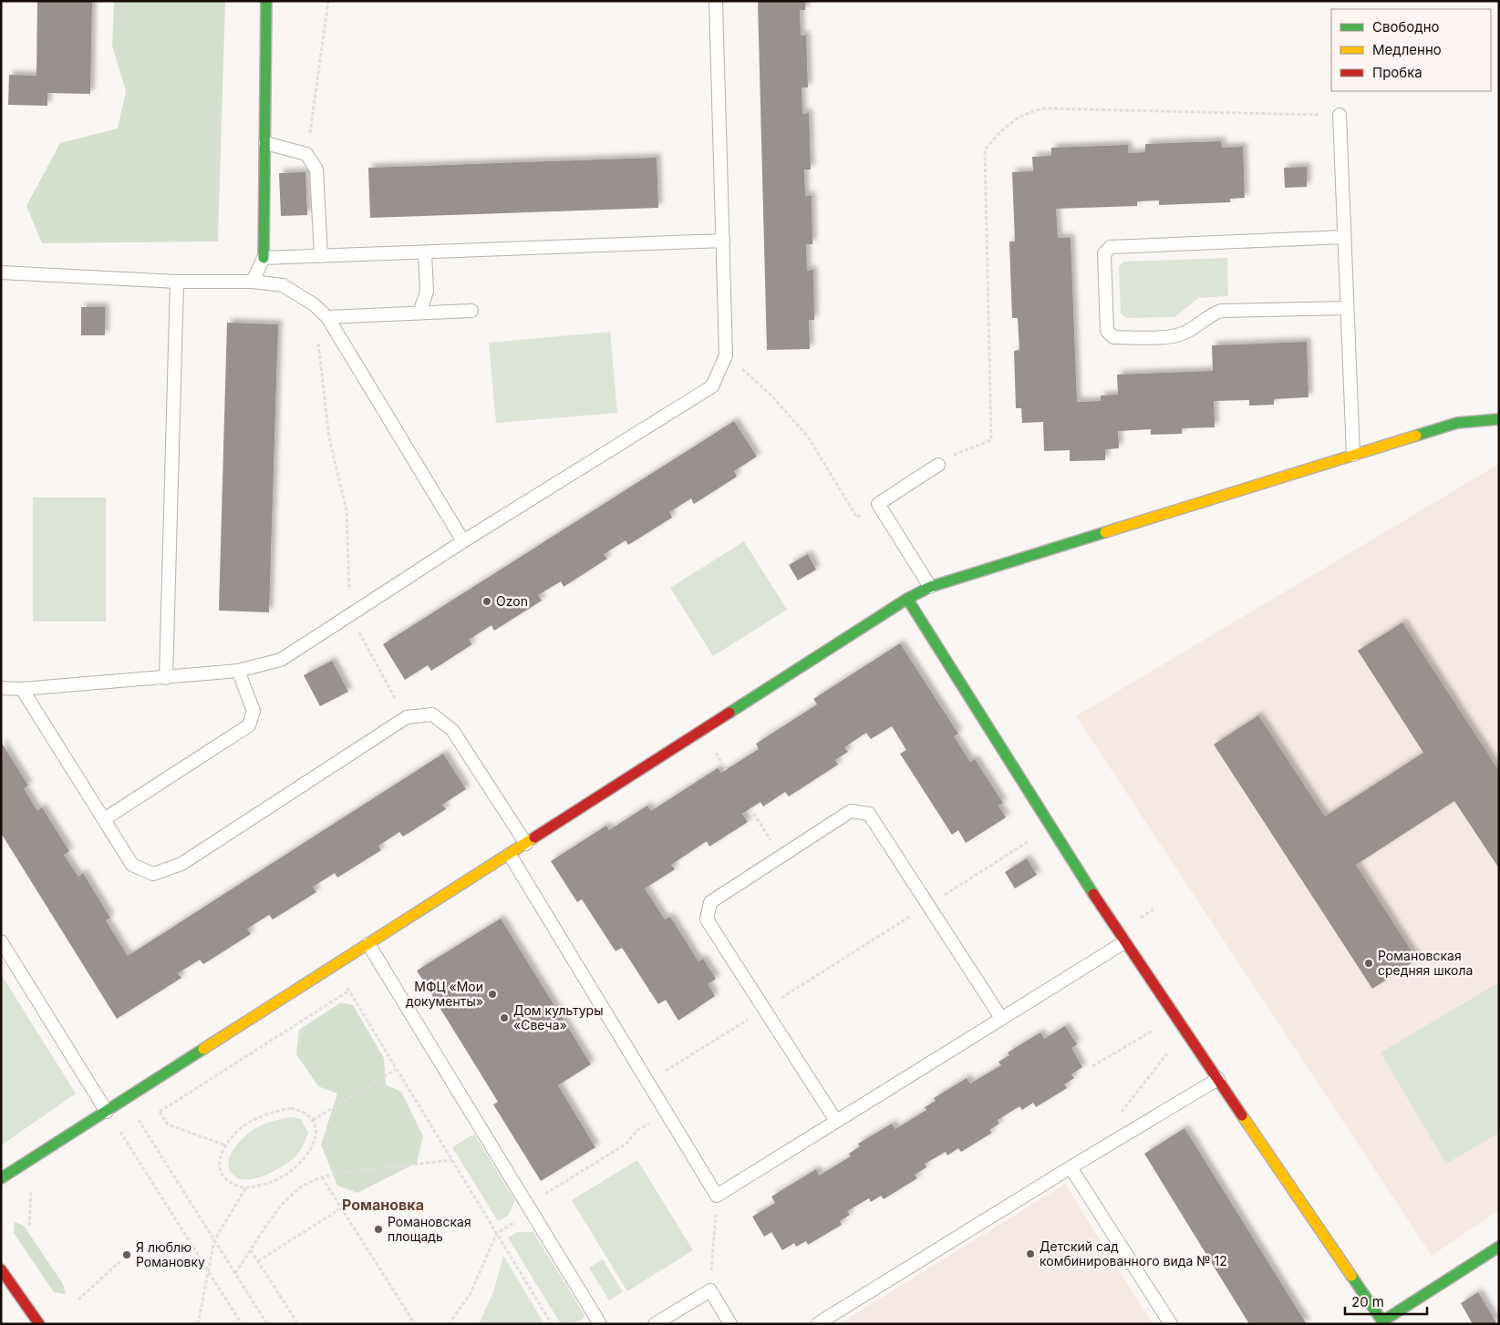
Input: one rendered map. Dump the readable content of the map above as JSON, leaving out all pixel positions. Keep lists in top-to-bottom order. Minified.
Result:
{"districts":["Романовка"],"places":["Ozon","Романовская средняя школа","МФЦ «Мои документы»","Дом культуры «Свеча»","Романовская площадь","Детский сад комбинированного вида № 12","Я люблю Романовку"],"legend":["Свободно","Медленно","Пробка"],"scale_bar":"20 m"}
